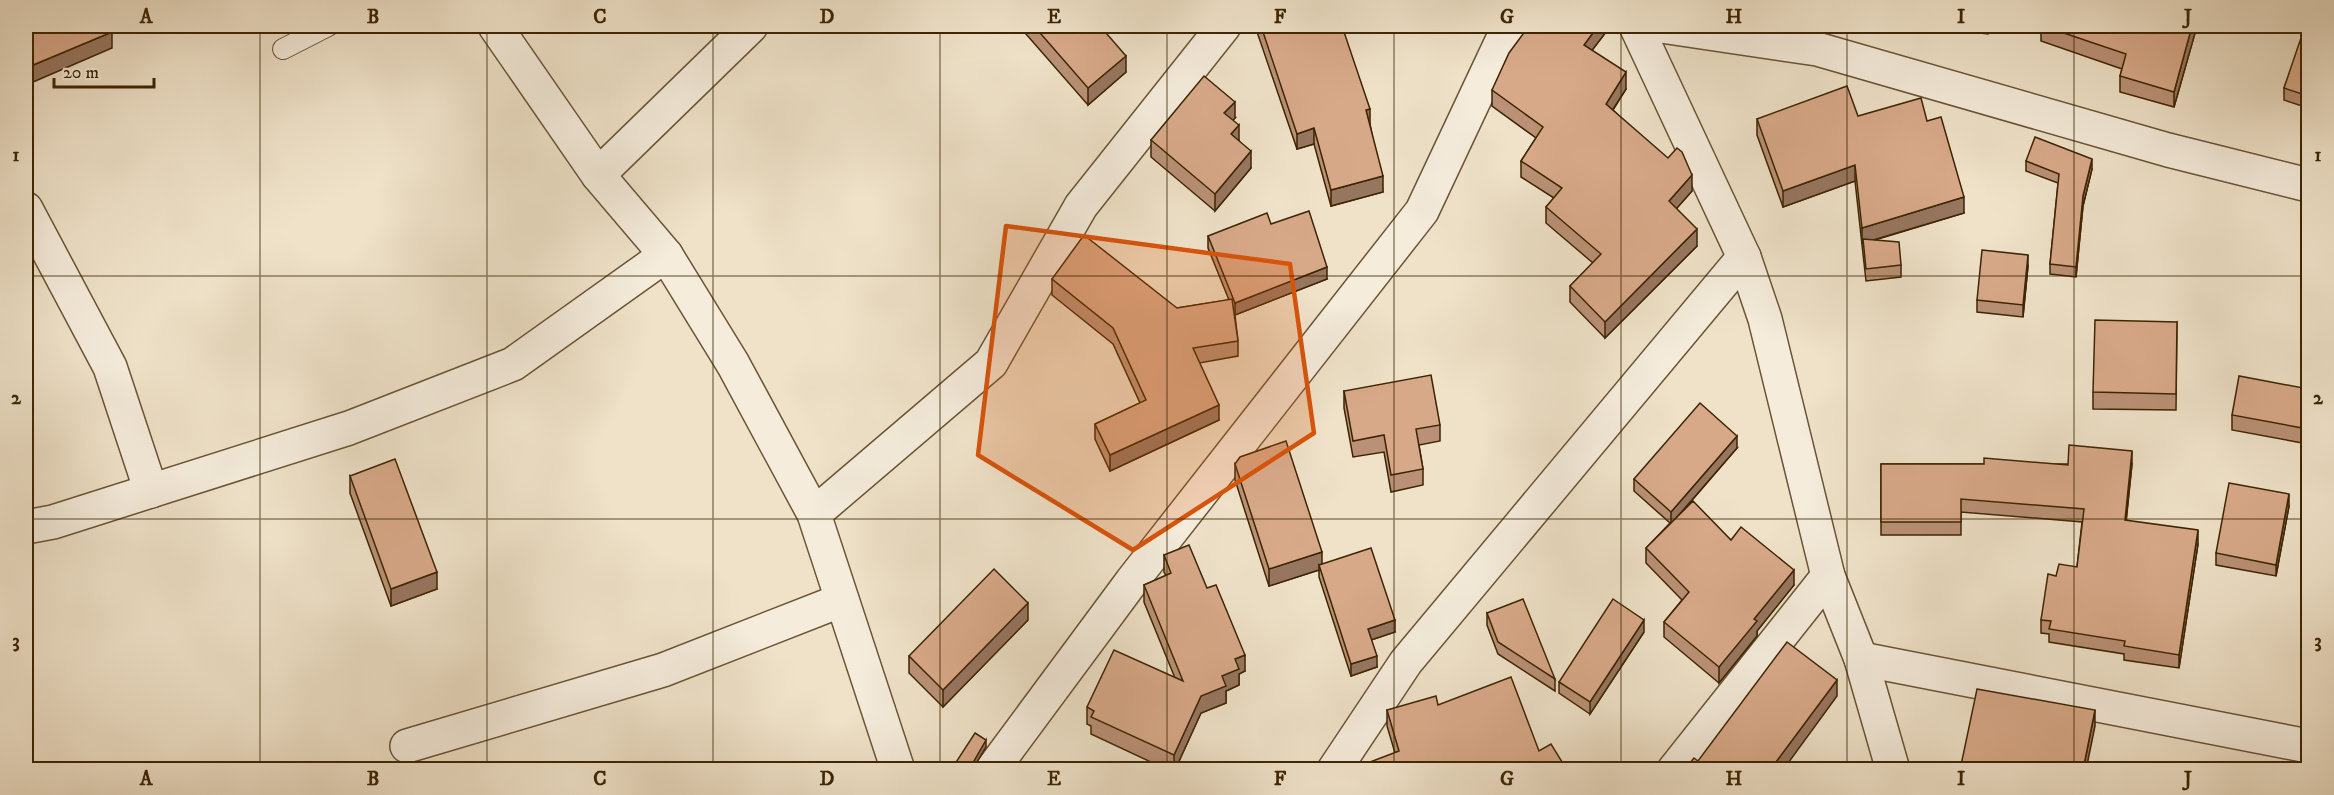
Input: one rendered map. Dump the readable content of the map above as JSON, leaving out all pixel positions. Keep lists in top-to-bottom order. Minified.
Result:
{"scale_bar":"20 m","grid":{"columns":["A","B","C","D","E","F","G","H","I","J"],"rows":["1","2","3"]}}
